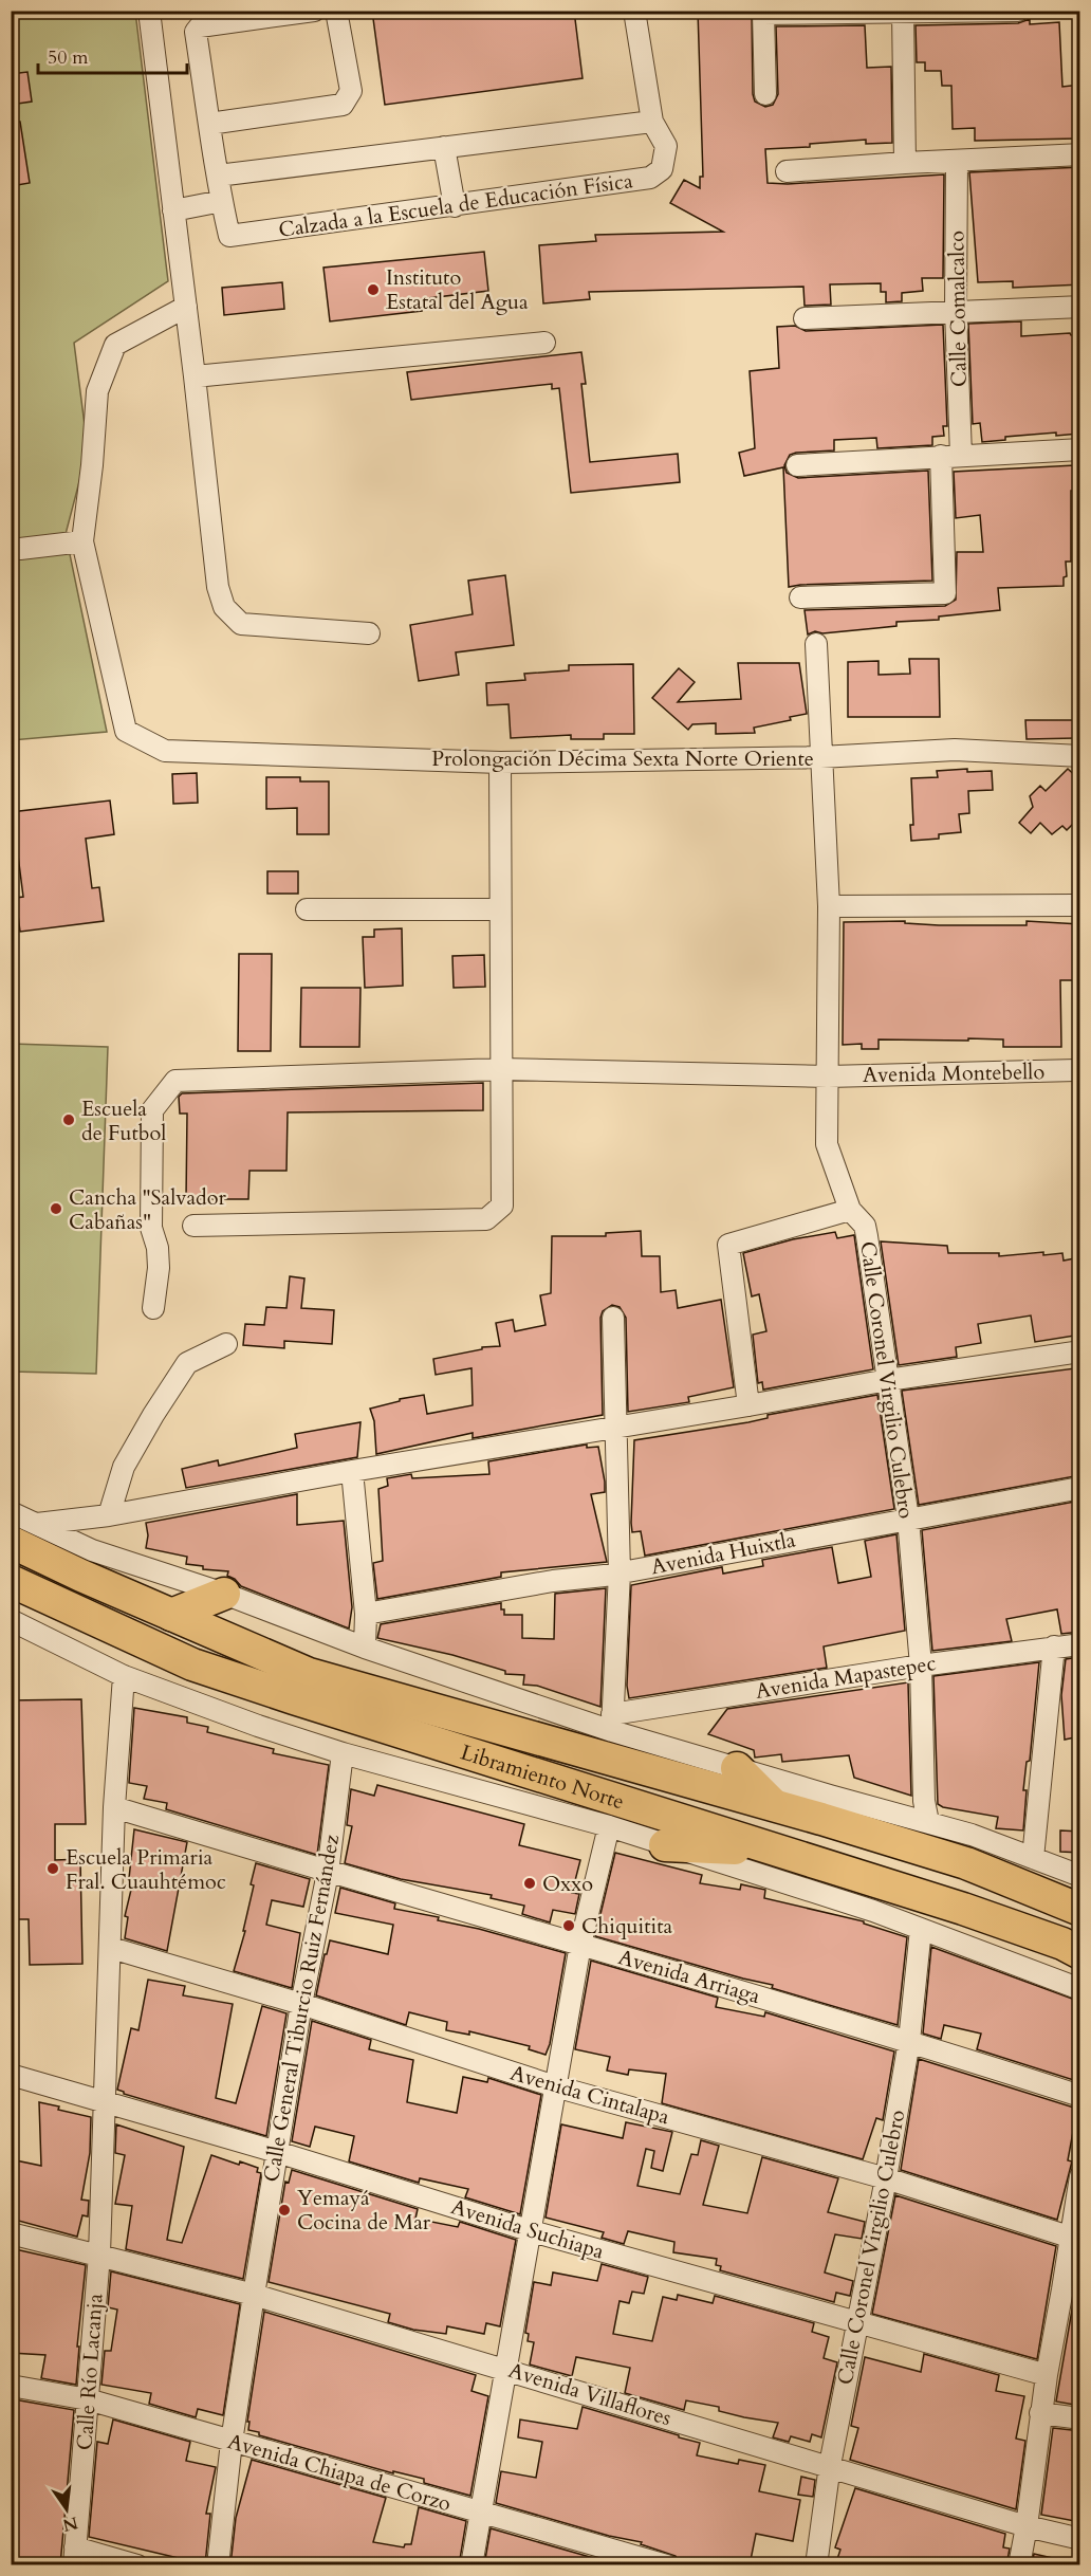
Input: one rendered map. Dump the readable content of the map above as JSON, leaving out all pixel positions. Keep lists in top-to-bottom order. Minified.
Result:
{"streets":{"highway":["Libramiento Norte"],"street":["Calzada a la Escuela de Educación Física","Calle Comalcalco","Prolongación Décima Sexta Norte Oriente","Avenida Montebello","Calle Coronel Virgilio Culebro","Avenida Huixtla","Avenida Mapastepec","Avenida Arriaga","Calle General Tiburcio Ruiz Fernández","Avenida Cintalapa","Avenida Suchiapa","Calle Río Lacanja","Avenida Villaflores","Avenida Chiapa de Corzo"]},"crossings":[["Prolongación Décima Sexta Norte Oriente","Calle Coronel Virgilio Culebro"],["Avenida Montebello","Calle Coronel Virgilio Culebro"],["Calle Coronel Virgilio Culebro","Avenida Huixtla"],["Calle Coronel Virgilio Culebro","Avenida Mapastepec"],["Calle Coronel Virgilio Culebro","Avenida Arriaga"],["Calle Coronel Virgilio Culebro","Avenida Cintalapa"],["Calle Coronel Virgilio Culebro","Avenida Suchiapa"],["Calle Coronel Virgilio Culebro","Avenida Villaflores"],["Avenida Arriaga","Calle General Tiburcio Ruiz Fernández"],["Avenida Arriaga","Calle Río Lacanja"],["Calle General Tiburcio Ruiz Fernández","Avenida Cintalapa"],["Calle General Tiburcio Ruiz Fernández","Avenida Suchiapa"],["Calle General Tiburcio Ruiz Fernández","Avenida Villaflores"],["Calle General Tiburcio Ruiz Fernández","Avenida Chiapa de Corzo"],["Avenida Cintalapa","Calle Río Lacanja"],["Avenida Suchiapa","Calle Río Lacanja"],["Calle Río Lacanja","Avenida Villaflores"],["Calle Río Lacanja","Avenida Chiapa de Corzo"]],"places":["Instituto Estatal del Agua","Escuela de Futbol","Cancha \"Salvador Cabañas\"","Escuela Primaria Fral. Cuauhtémoc","Oxxo","Chiquitita","Yemayá Cocina de Mar"],"scale_bar":"50 m","north":"bottom"}
